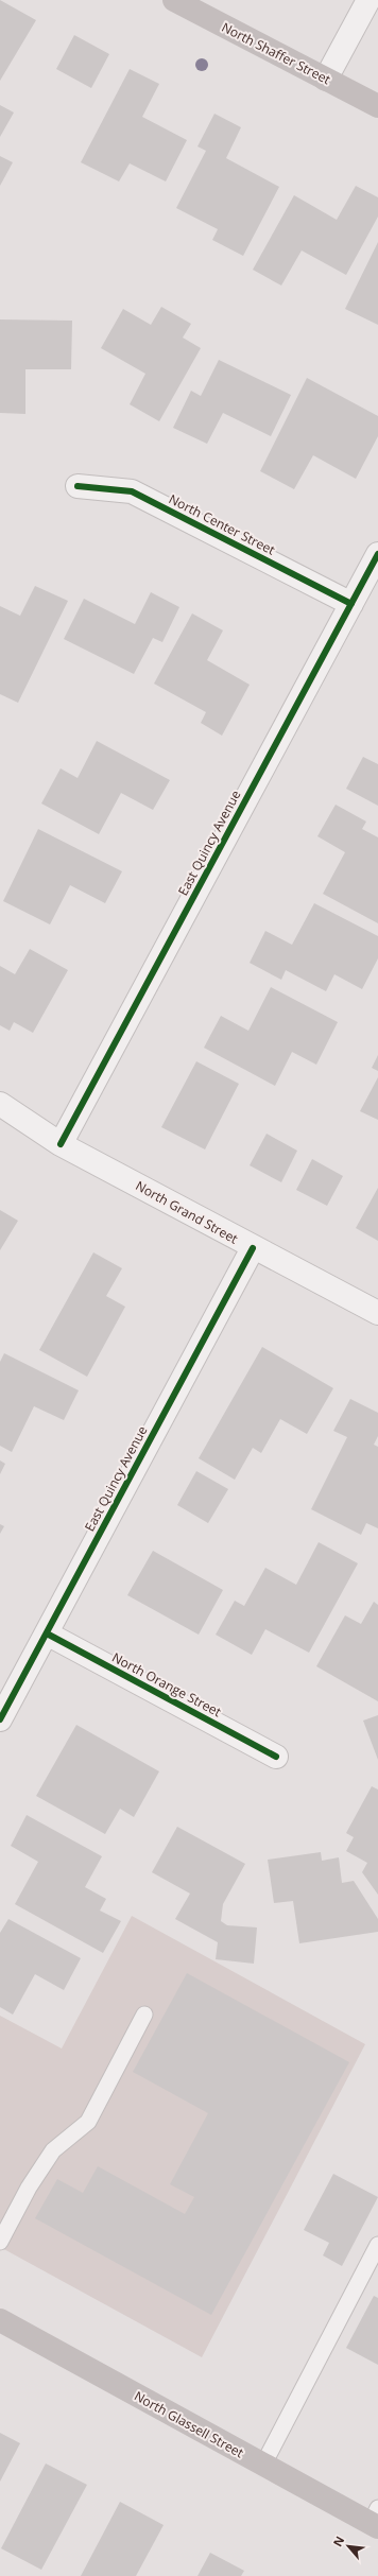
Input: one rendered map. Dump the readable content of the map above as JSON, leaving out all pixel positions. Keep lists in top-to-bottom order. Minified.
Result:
{"streets":{"main road":["North Shaffer Street","North Glassell Street"],"street":["North Center Street","East Quincy Avenue","North Grand Street","North Orange Street"]},"crossings":[["North Center Street","East Quincy Avenue"],["East Quincy Avenue","North Grand Street"],["East Quincy Avenue","North Orange Street"]],"north":"top left"}
